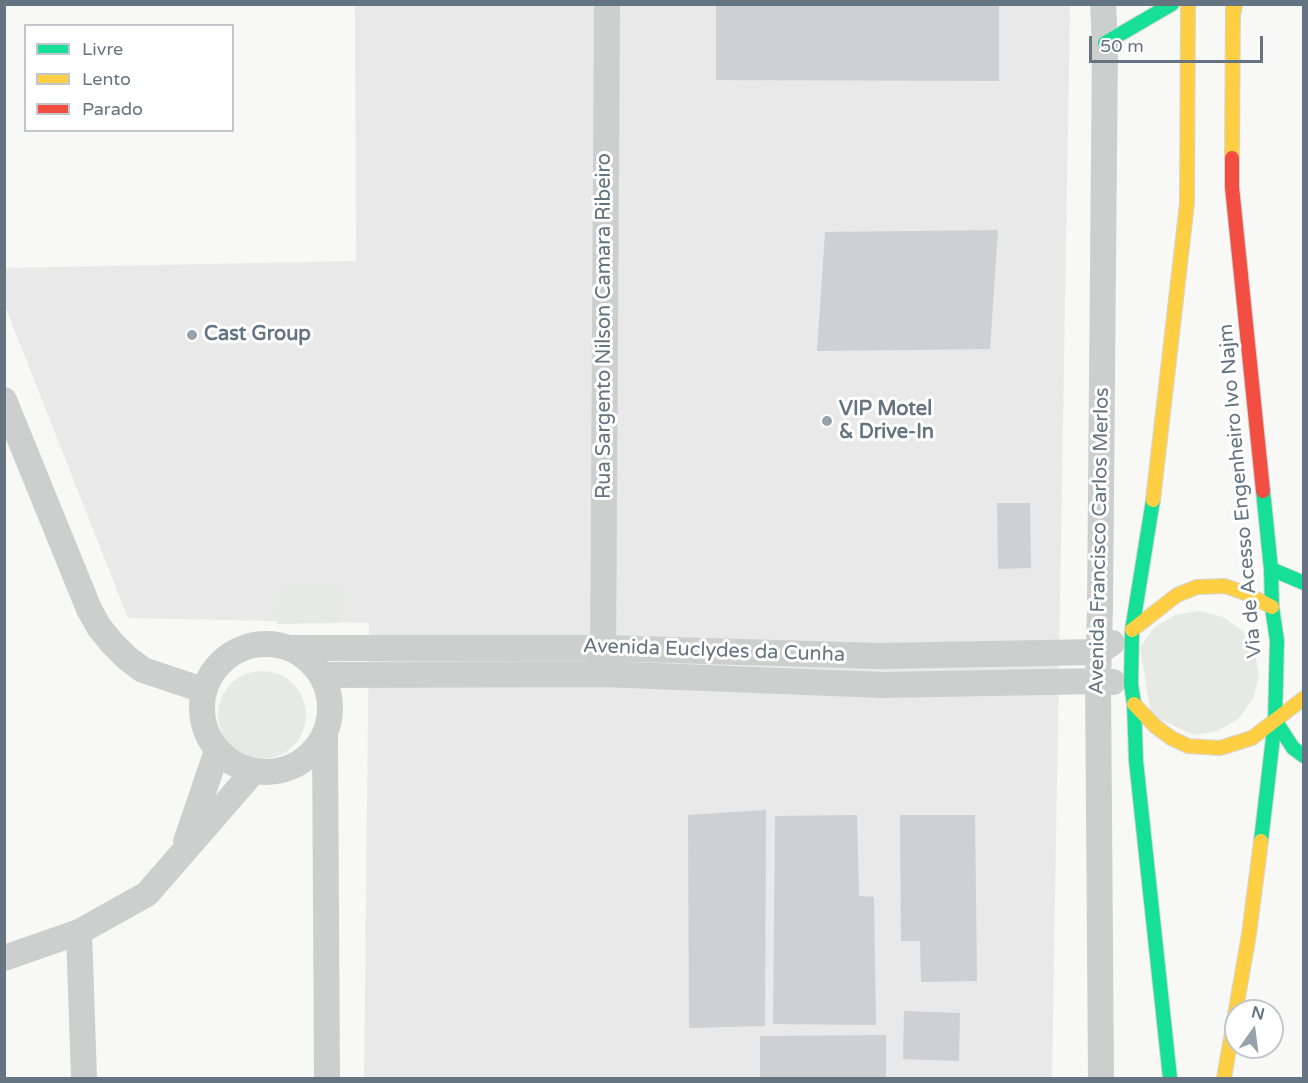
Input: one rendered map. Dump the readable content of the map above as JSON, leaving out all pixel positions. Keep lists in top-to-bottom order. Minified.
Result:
{"streets":{"main road":["Via de Acesso Engenheiro Ivo Najm"],"street":["Rua Sargento Nilson Camara Ribeiro","Avenida Francisco Carlos Merlos","Avenida Euclydes da Cunha"]},"crossings":[["Rua Sargento Nilson Camara Ribeiro","Avenida Euclydes da Cunha"],["Via de Acesso Engenheiro Ivo Najm","Avenida Euclydes da Cunha"],["Avenida Francisco Carlos Merlos","Avenida Euclydes da Cunha"]],"places":["Cast Group","VIP Motel & Drive-In"],"legend":["Livre","Lento","Parado"],"scale_bar":"50 m","north":"top"}
